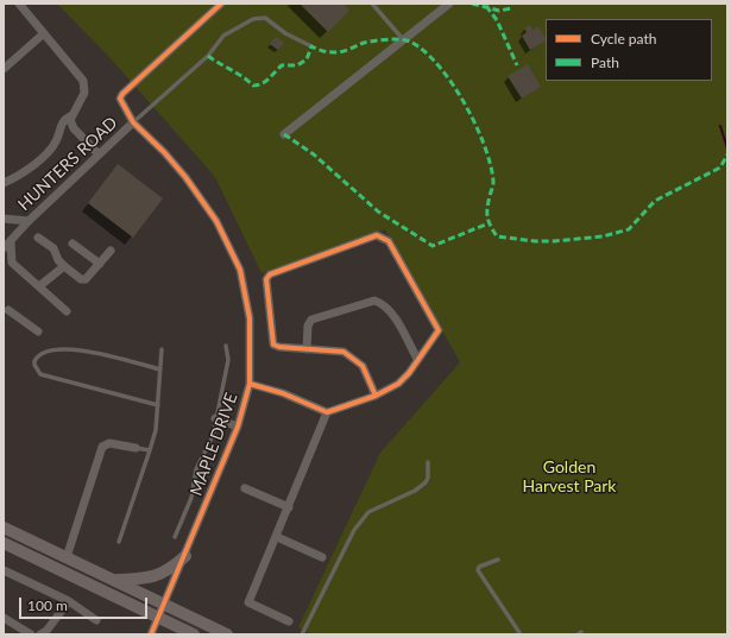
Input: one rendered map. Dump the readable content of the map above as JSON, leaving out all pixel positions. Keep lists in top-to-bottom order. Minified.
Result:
{"streets":{"street":["HUNTERS ROAD","MAPLE DRIVE"]},"crossings":[["HUNTERS ROAD","MAPLE DRIVE"]],"parks":["Golden Harvest Park"],"legend":["Cycle path","Path"],"scale_bar":"100 m"}
